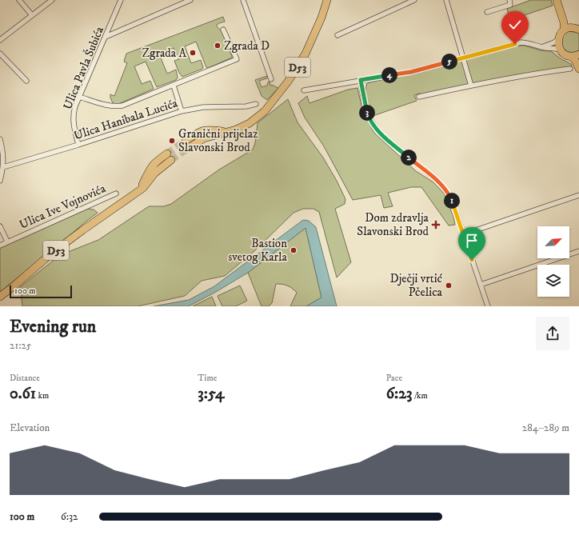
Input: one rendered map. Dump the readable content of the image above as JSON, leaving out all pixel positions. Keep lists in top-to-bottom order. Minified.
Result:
{"streets":{"main road":["D53"],"street":["Ulica Pavla Šubića","Ulica Hanibala Lucića","Ulica Ive Vojnovića"]},"crossings":[["Ulica Pavla Šubića","Ulica Hanibala Lucića"]],"places":{"other":["Zgrada D","Zgrada A","Granični prijelaz Slavonski Brod","Bastion svetog Karla","Dječji vrtić Pčelica"],"health":["Dom zdravlja Slavonski Brod"]},"scale_bar":"100 m","north":"top right","page":{"pins":["5","4","3","2","1"],"scale":"100 m","heading":["Evening run","21:25"],"stats":[["Distance","0.61 km"],["Time","3:54"],["Pace","6:23 /km"]],"chart":["Elevation","284–289 m"],"list":[{"name":"100 m","note":"6:32"}]}}
